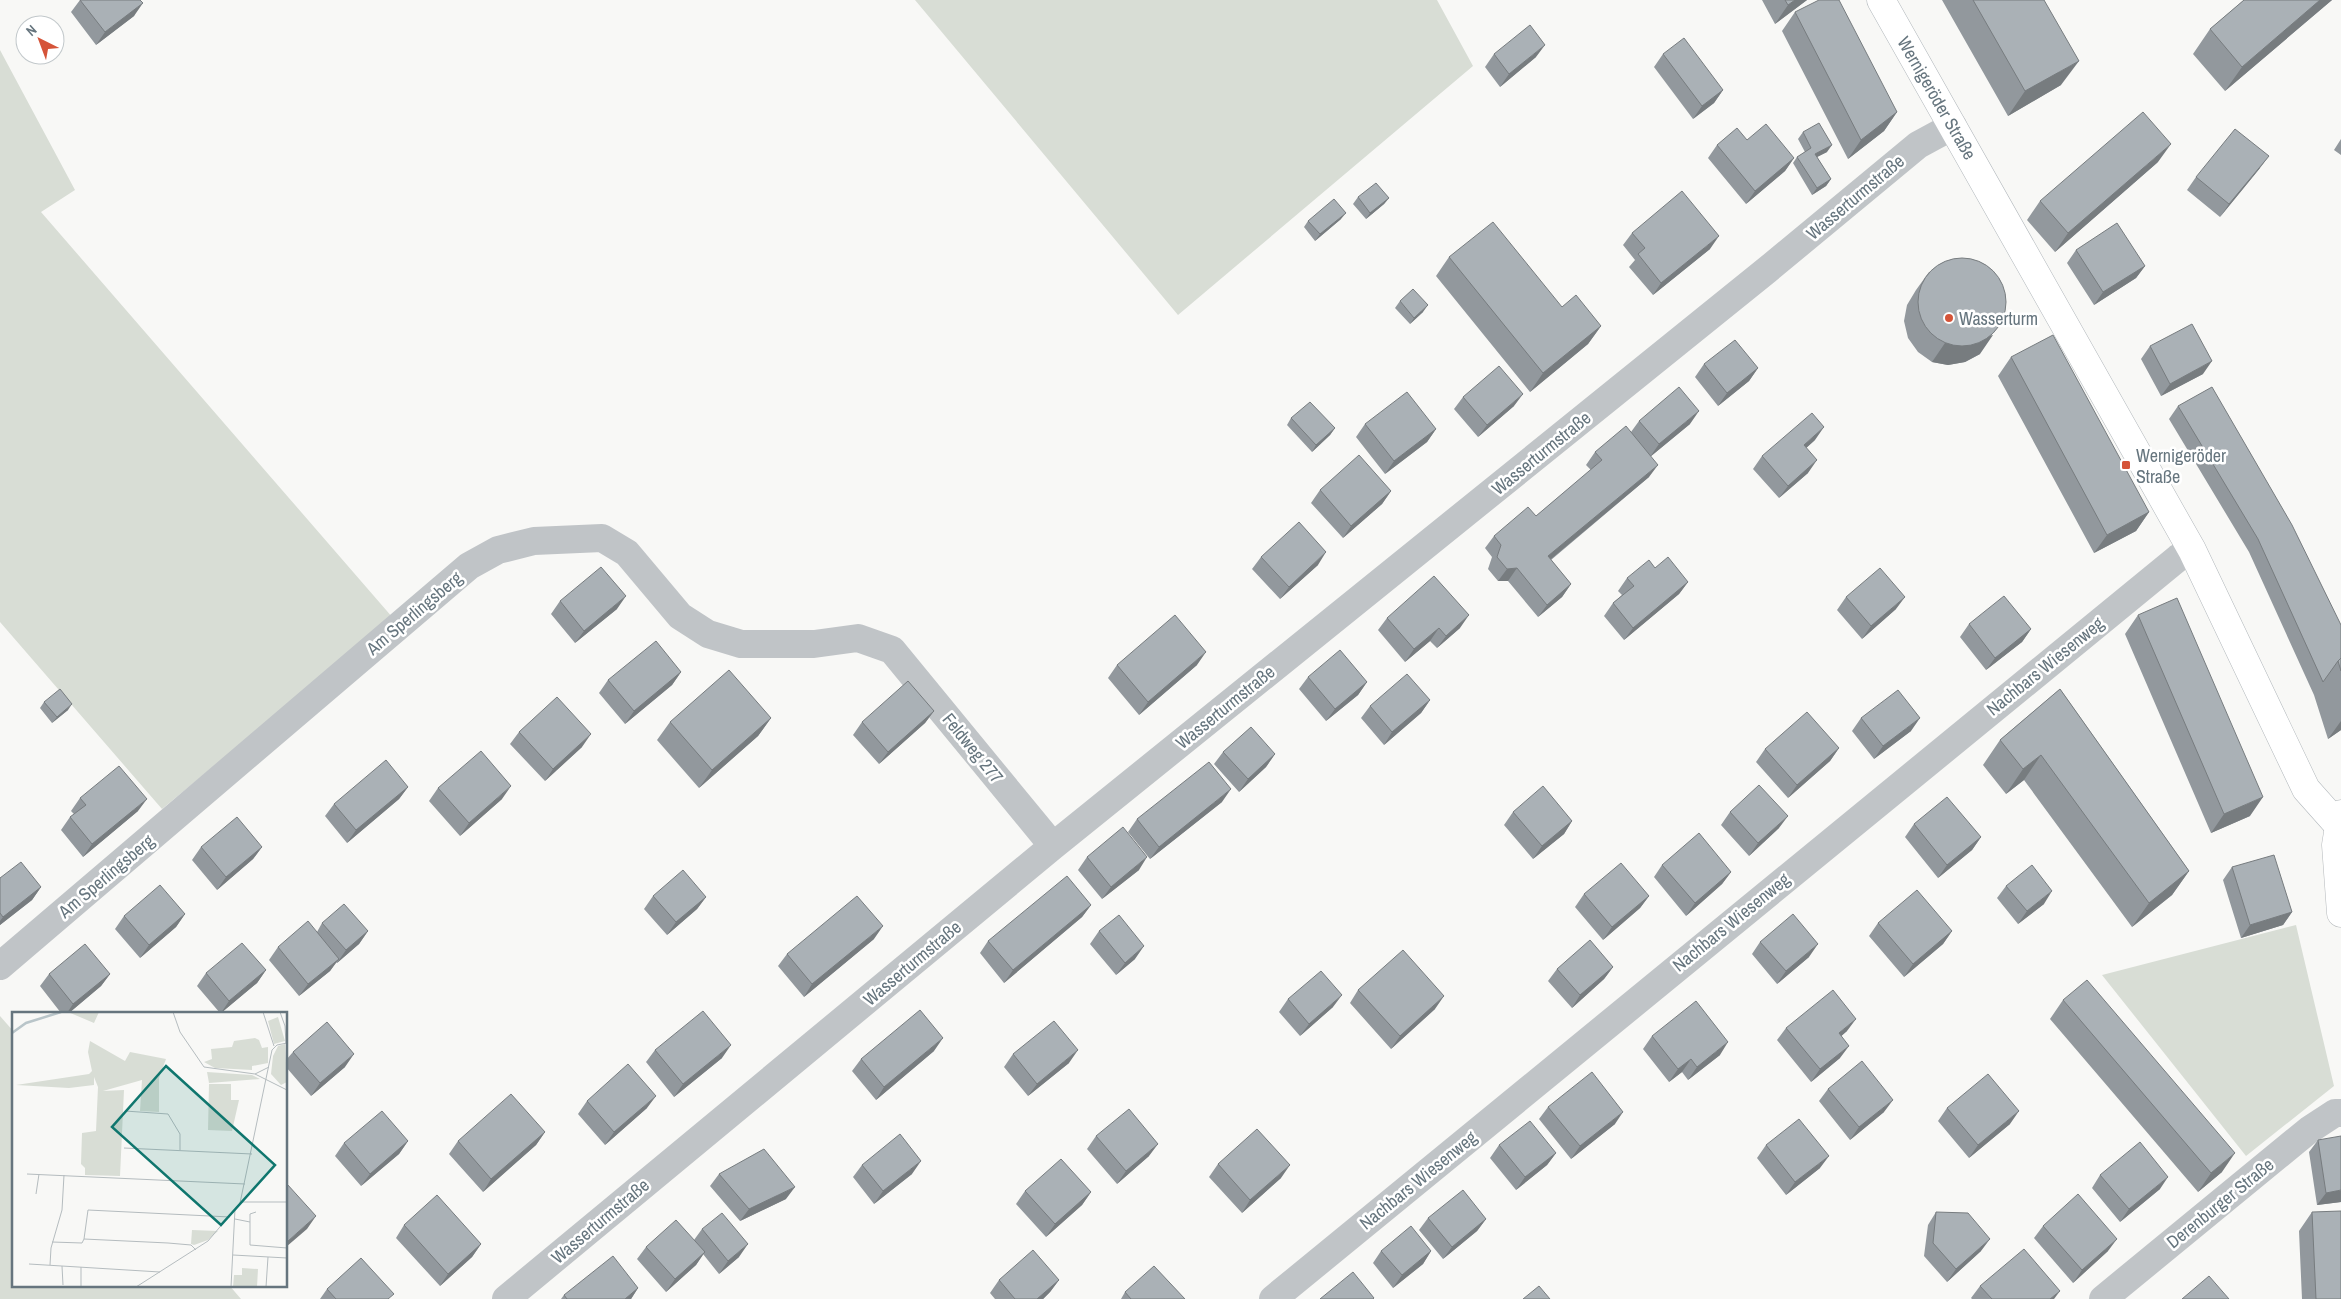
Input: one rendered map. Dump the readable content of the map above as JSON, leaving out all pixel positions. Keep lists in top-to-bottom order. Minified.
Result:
{"streets":{"street":["Wernigeröder Straße","Wasserturmstraße","Am Sperlingsberg","Nachbars Wiesenweg","Feldweg 277","Derenburger Straße"]},"crossings":[["Wernigeröder Straße","Wasserturmstraße"],["Wernigeröder Straße","Nachbars Wiesenweg"],["Wasserturmstraße","Feldweg 277"],["Am Sperlingsberg","Feldweg 277"]],"places":{"other":["Wasserturm"],"transit":["Wernigeröder Straße"]},"north":"top left"}
